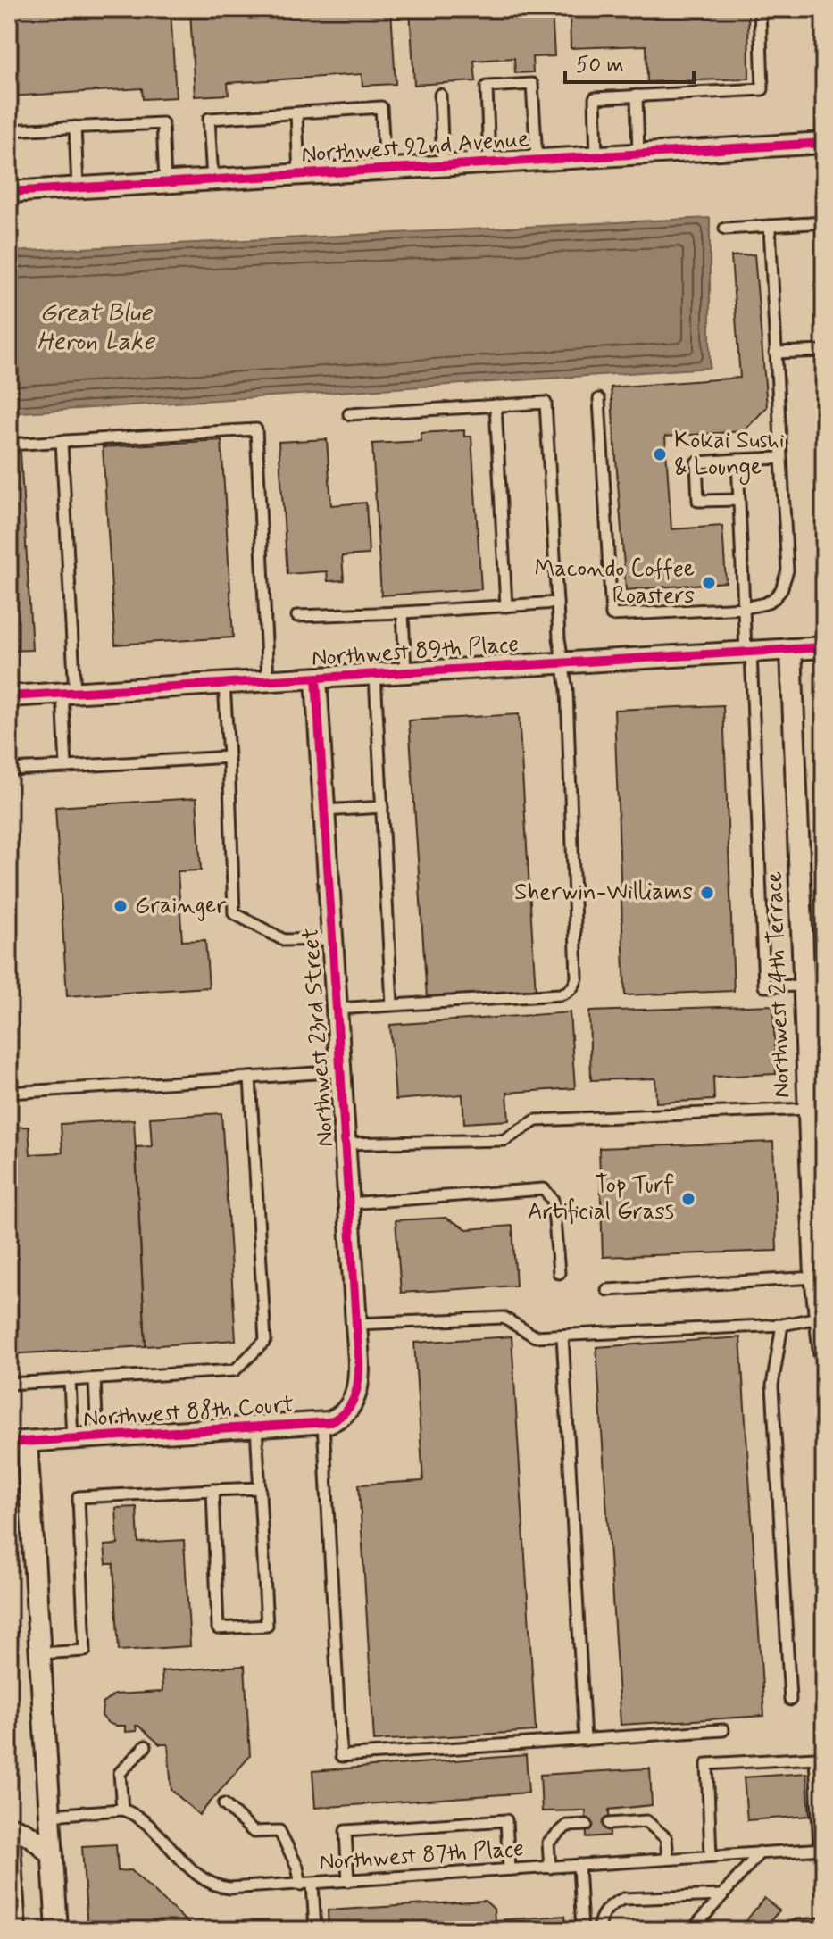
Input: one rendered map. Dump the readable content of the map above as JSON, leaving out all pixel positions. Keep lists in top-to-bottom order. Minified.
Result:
{"streets":{"street":["Northwest 92nd Avenue","Northwest 89th Place","Northwest 24th Terrace","Northwest 23rd Street","Northwest 88th Court"],"lane":["Northwest 87th Place"]},"crossings":[["Northwest 89th Place","Northwest 24th Terrace"],["Northwest 89th Place","Northwest 23rd Street"],["Northwest 23rd Street","Northwest 88th Court"]],"water":["Great Blue Heron Lake"],"places":["Kokai Sushi & Lounge","Macondo Coffee Roasters","Sherwin-Williams","Grainger","Top Turf Artificial Grass"],"scale_bar":"50 m"}
